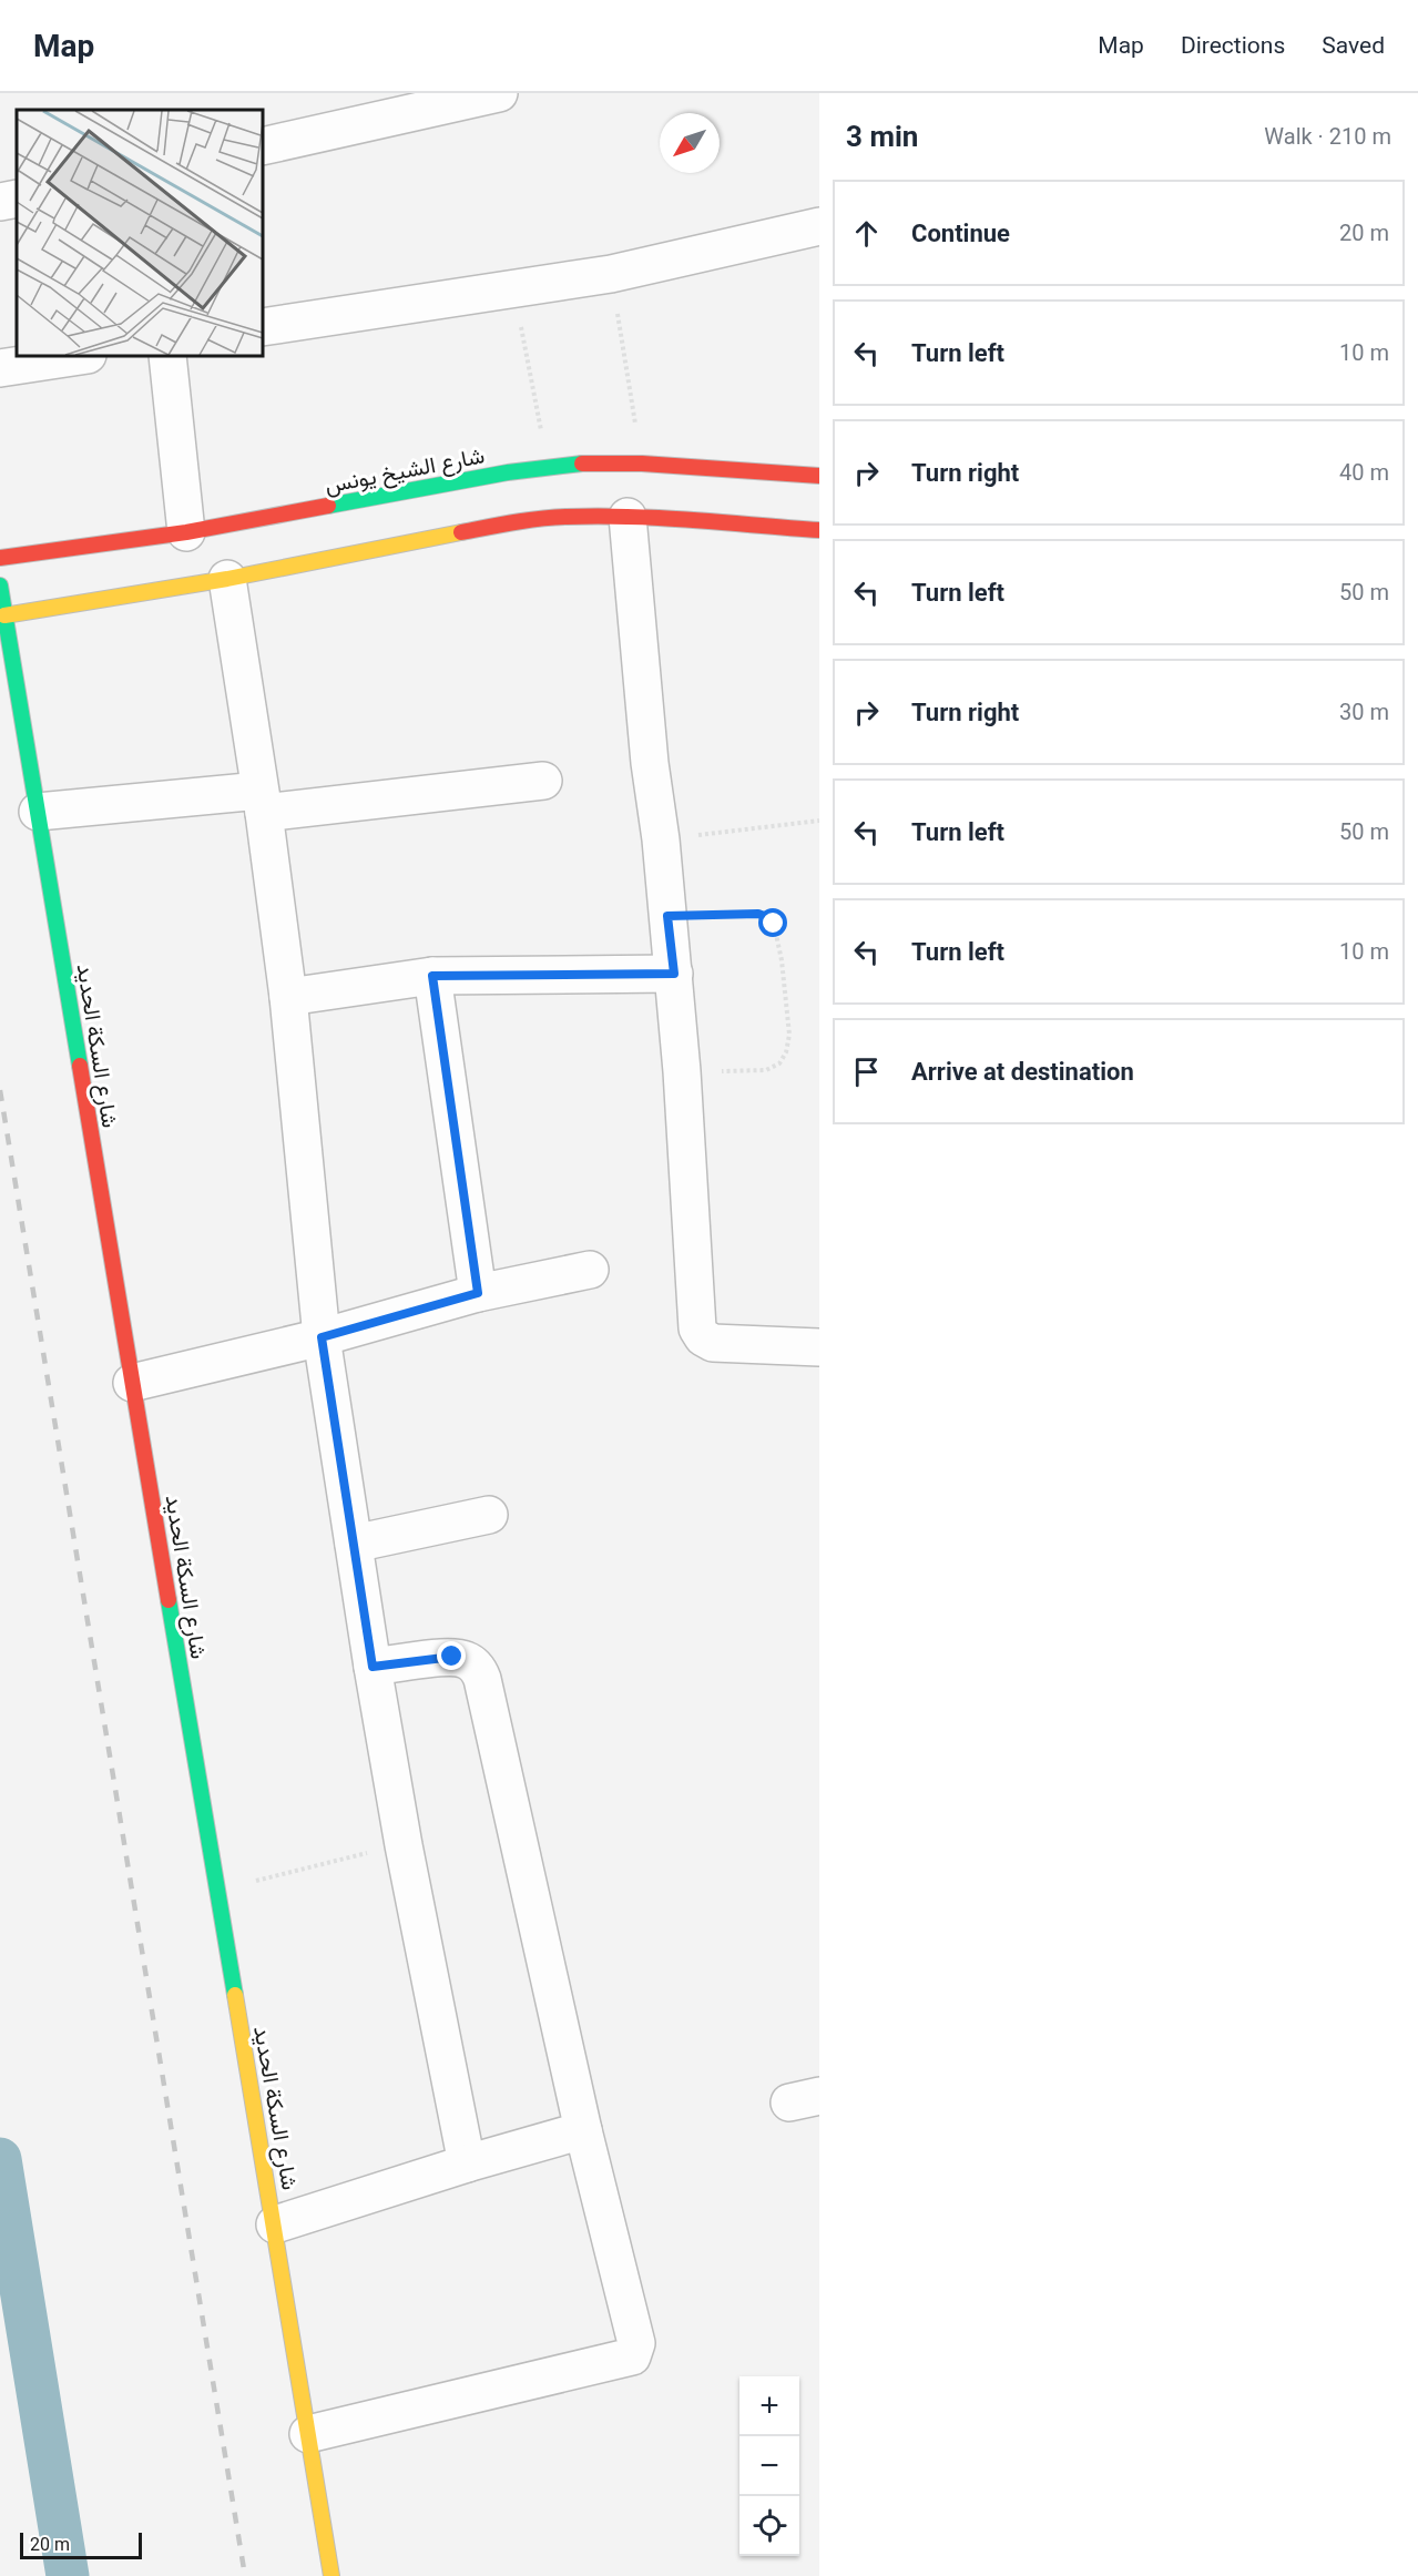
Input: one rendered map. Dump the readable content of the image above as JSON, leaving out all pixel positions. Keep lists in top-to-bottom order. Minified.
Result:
{"streets":{"street":["شارع الشيخ يونس","شارع السكة الحديد"]},"scale_bar":"20 m","north":"bottom left","page":{"header":"Map","nav":["Map","Directions","Saved"],"heading":["3 min","Walk · 210 m"],"list":[["Continue","20 m"],["Turn left","10 m"],["Turn right","40 m"],["Turn left","50 m"],["Turn right","30 m"],["Turn left","50 m"],["Turn left","10 m"],"Arrive at destination"],"map_buttons":["+","−"],"scale":"20 m"}}
